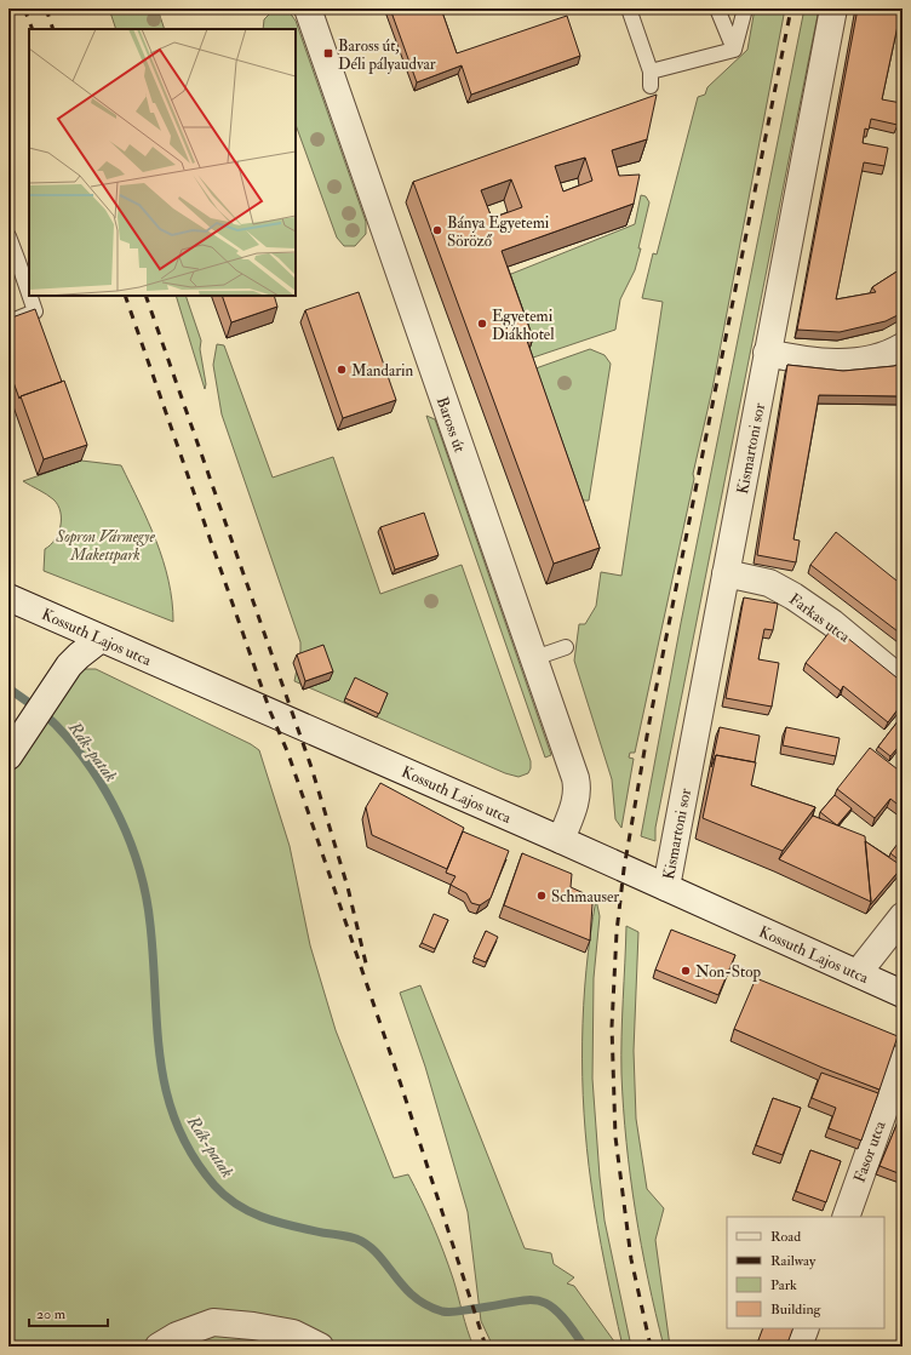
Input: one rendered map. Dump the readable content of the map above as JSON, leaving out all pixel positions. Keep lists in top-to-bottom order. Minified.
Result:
{"streets":{"street":["Baross út","Kismartoni sor","Farkas utca","Kossuth Lajos utca","Fasor utca"]},"crossings":[["Baross út","Kossuth Lajos utca"],["Kismartoni sor","Farkas utca"],["Kismartoni sor","Kossuth Lajos utca"]],"water":["Rák-patak"],"parks":["Sopron Vármegye Makettpark"],"places":{"transit":["Baross út, Déli pályaudvar"],"other":["Bánya Egyetemi Söröző","Egyetemi Diákhotel","Mandarin","Schmauser","Non-Stop"]},"legend":["Road","Railway","Park","Building"],"scale_bar":"20 m"}
